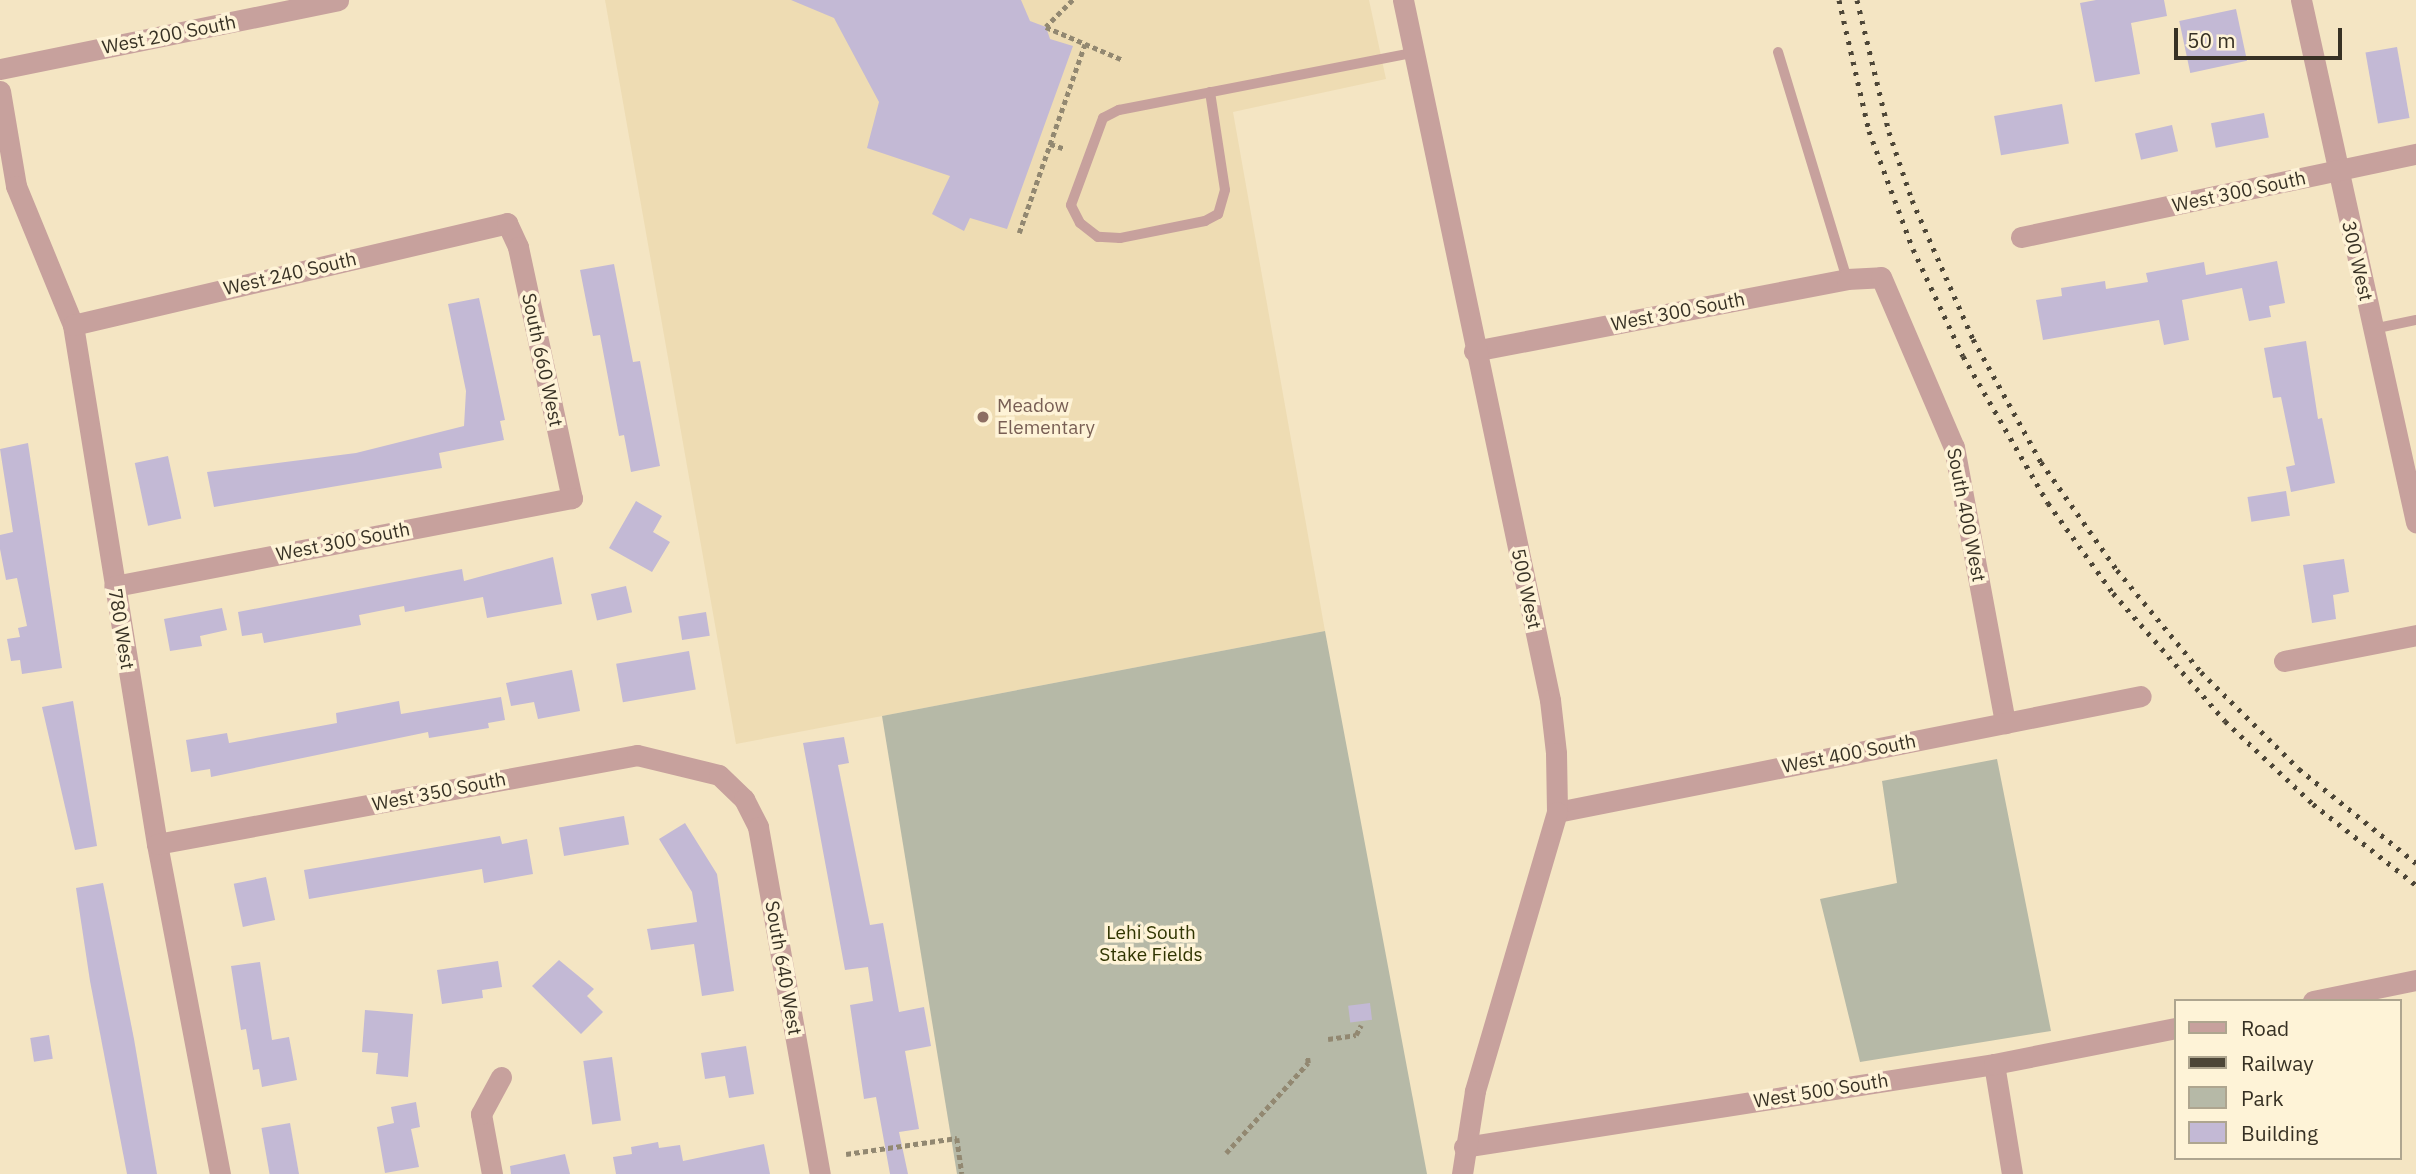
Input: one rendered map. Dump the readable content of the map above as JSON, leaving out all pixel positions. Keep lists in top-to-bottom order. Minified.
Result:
{"streets":{"street":["West 200 South","West 300 South","300 West","West 240 South","South 660 West","South 400 West","500 West","780 West","West 400 South","West 350 South","South 640 West","West 500 South"]},"crossings":[["West 300 South","300 West"],["West 300 South","South 660 West"],["West 300 South","South 400 West"],["West 300 South","500 West"],["West 300 South","780 West"],["West 240 South","South 660 West"],["West 240 South","780 West"],["South 400 West","West 400 South"],["500 West","West 400 South"],["500 West","West 500 South"],["780 West","West 350 South"],["West 350 South","South 640 West"]],"parks":["Lehi South Stake Fields"],"places":["Meadow Elementary"],"legend":["Road","Railway","Park","Building"],"scale_bar":"50 m"}
